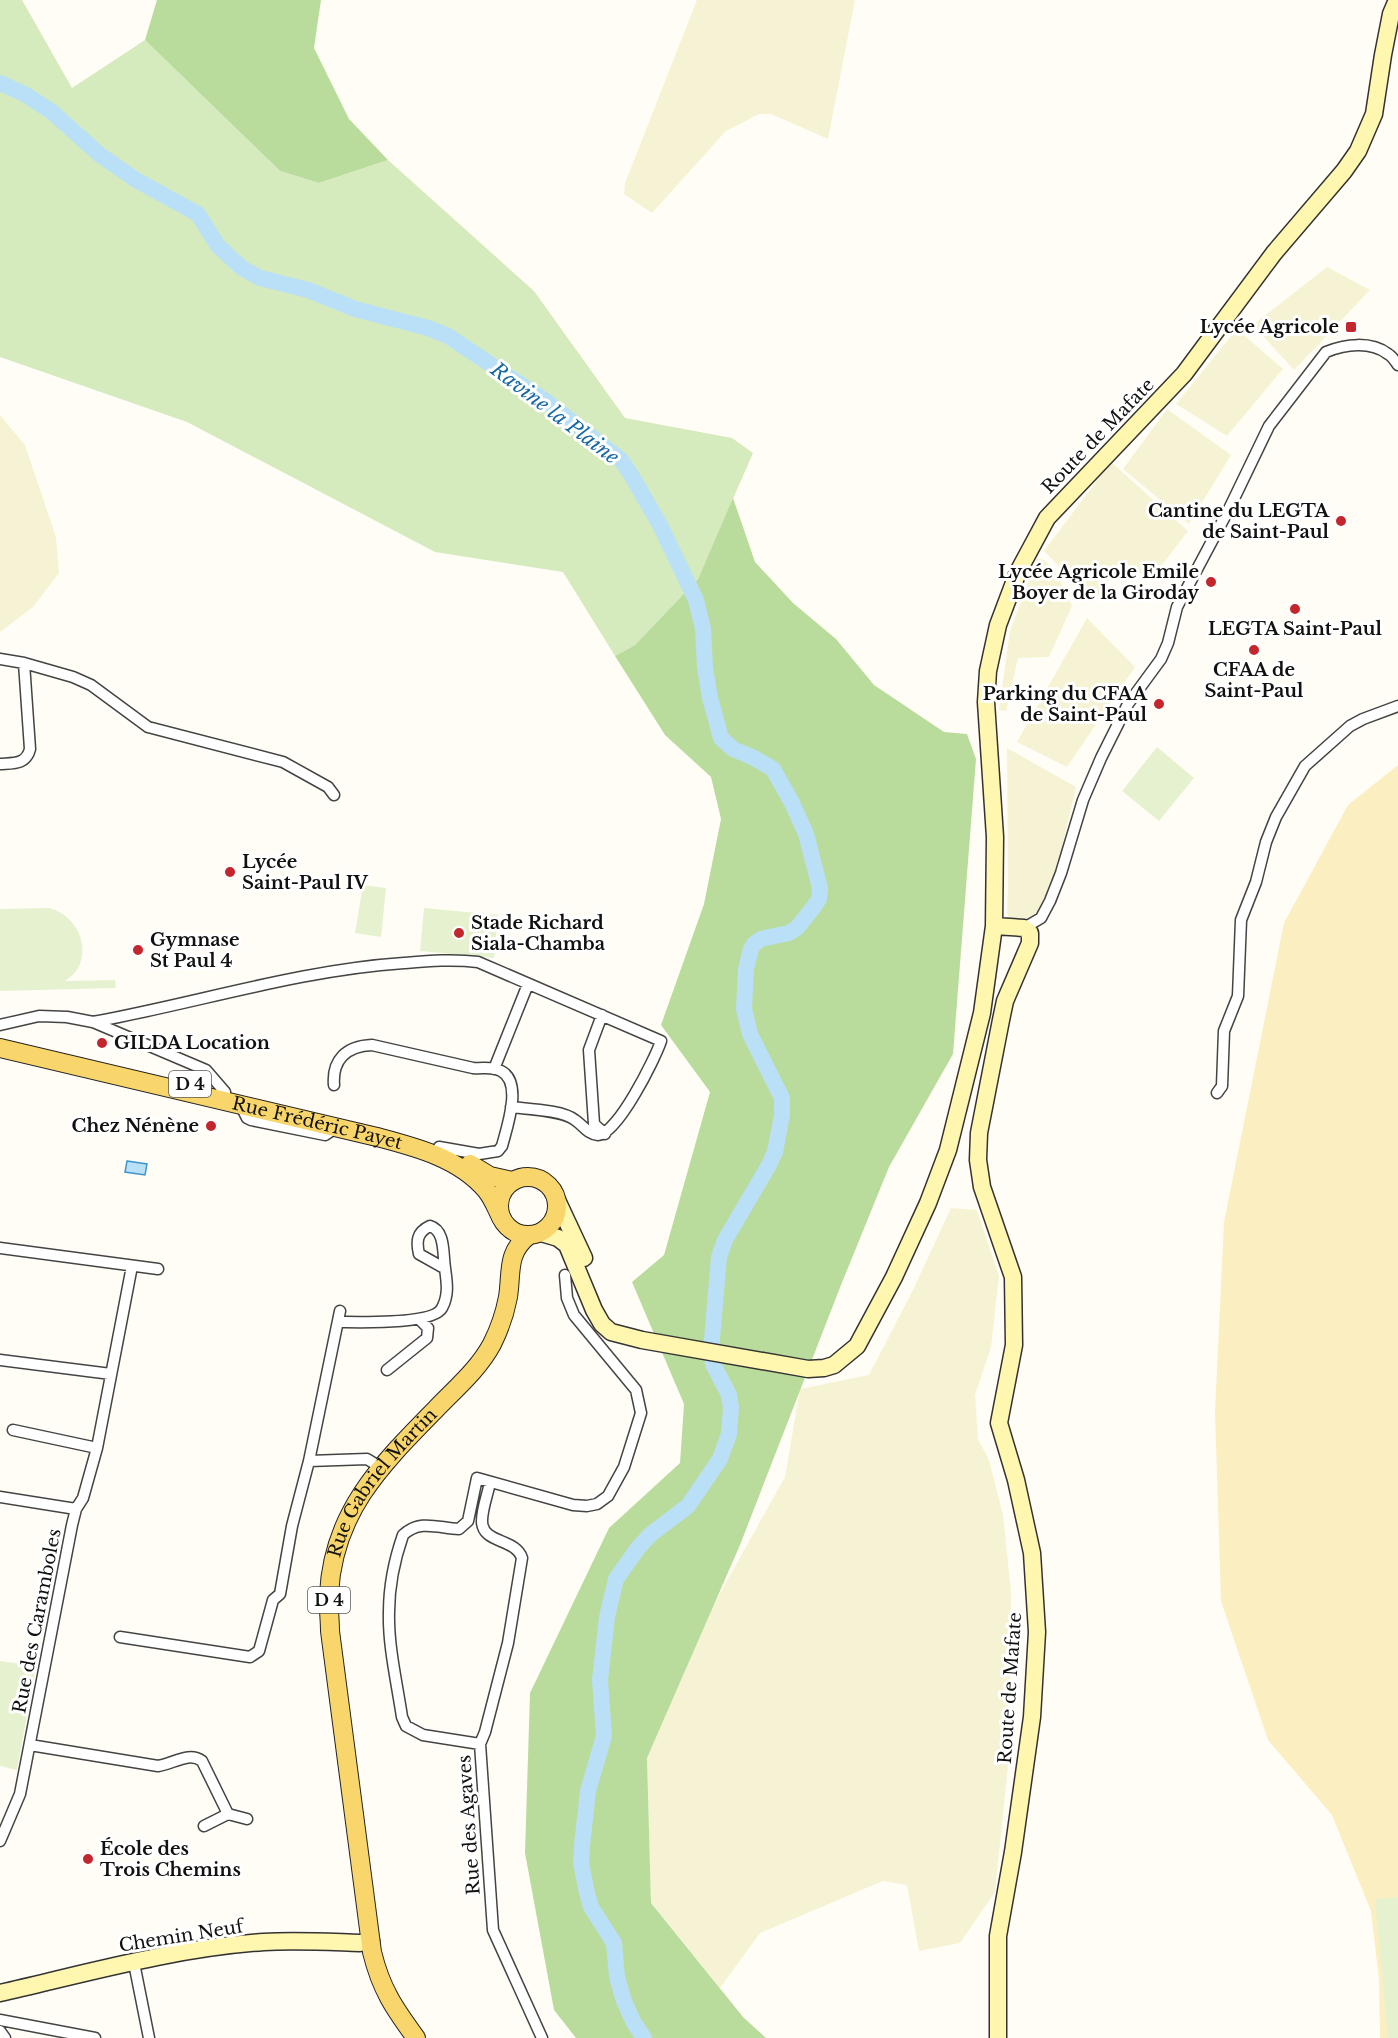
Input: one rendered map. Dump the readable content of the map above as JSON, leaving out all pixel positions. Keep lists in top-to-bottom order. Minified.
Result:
{"streets":{"main road":["Route de Mafate","D 4","Rue Frédéric Payet","Rue Gabriel Martin","Chemin Neuf"],"street":["Rue des Caramboles","Rue des Agaves"]},"crossings":[["Route de Mafate","Rue Frédéric Payet"],["Route de Mafate","Rue Gabriel Martin"],["Rue Frédéric Payet","Rue Gabriel Martin"],["Rue Gabriel Martin","Chemin Neuf"]],"water":["Ravine la Plaine"],"places":{"transit":["Lycée Agricole"],"other":["Cantine du LEGTA de Saint-Paul","Lycée Agricole Emile Boyer de la Giroday","LEGTA Saint-Paul","CFAA de Saint-Paul","Parking du CFAA de Saint-Paul","Lycée Saint-Paul IV","Stade Richard Siala-Chamba","Gymnase St Paul 4","GILDA Location","Chez Nénène","École des Trois Chemins"]}}
